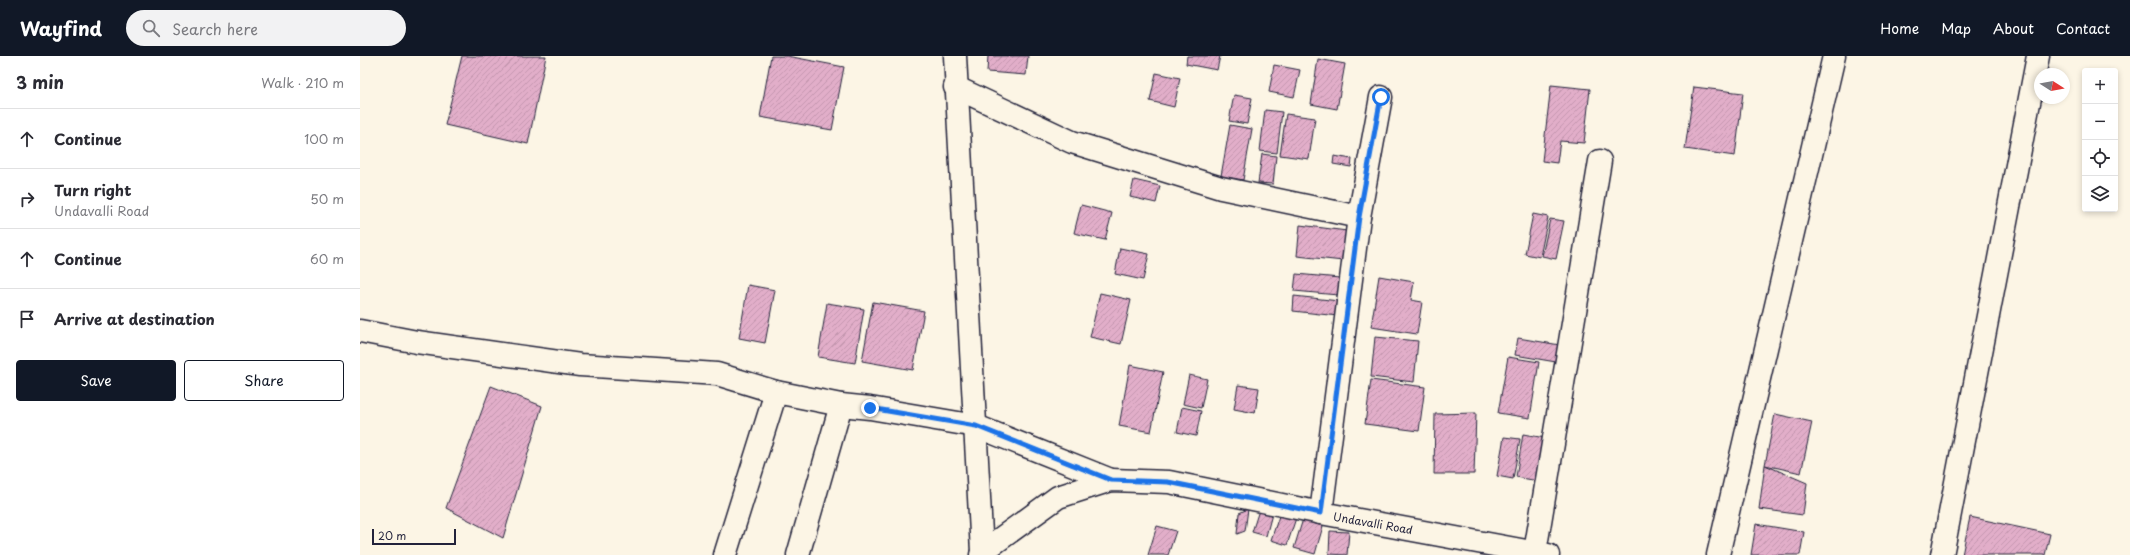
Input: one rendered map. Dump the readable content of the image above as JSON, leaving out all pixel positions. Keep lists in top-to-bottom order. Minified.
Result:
{"streets":{"street":["Undavalli Road"]},"scale_bar":"20 m","north":"right","page":{"header":"Wayfind","search":"Search here","nav":["Home","Map","About","Contact"],"heading":["3 min","Walk · 210 m"],"map_buttons":["+","−"],"list":[["Continue","100 m"],["Turn right","Undavalli Road","50 m"],["Continue","60 m"],"Arrive at destination"],"buttons":["Save","Share"],"scale":"20 m"}}
